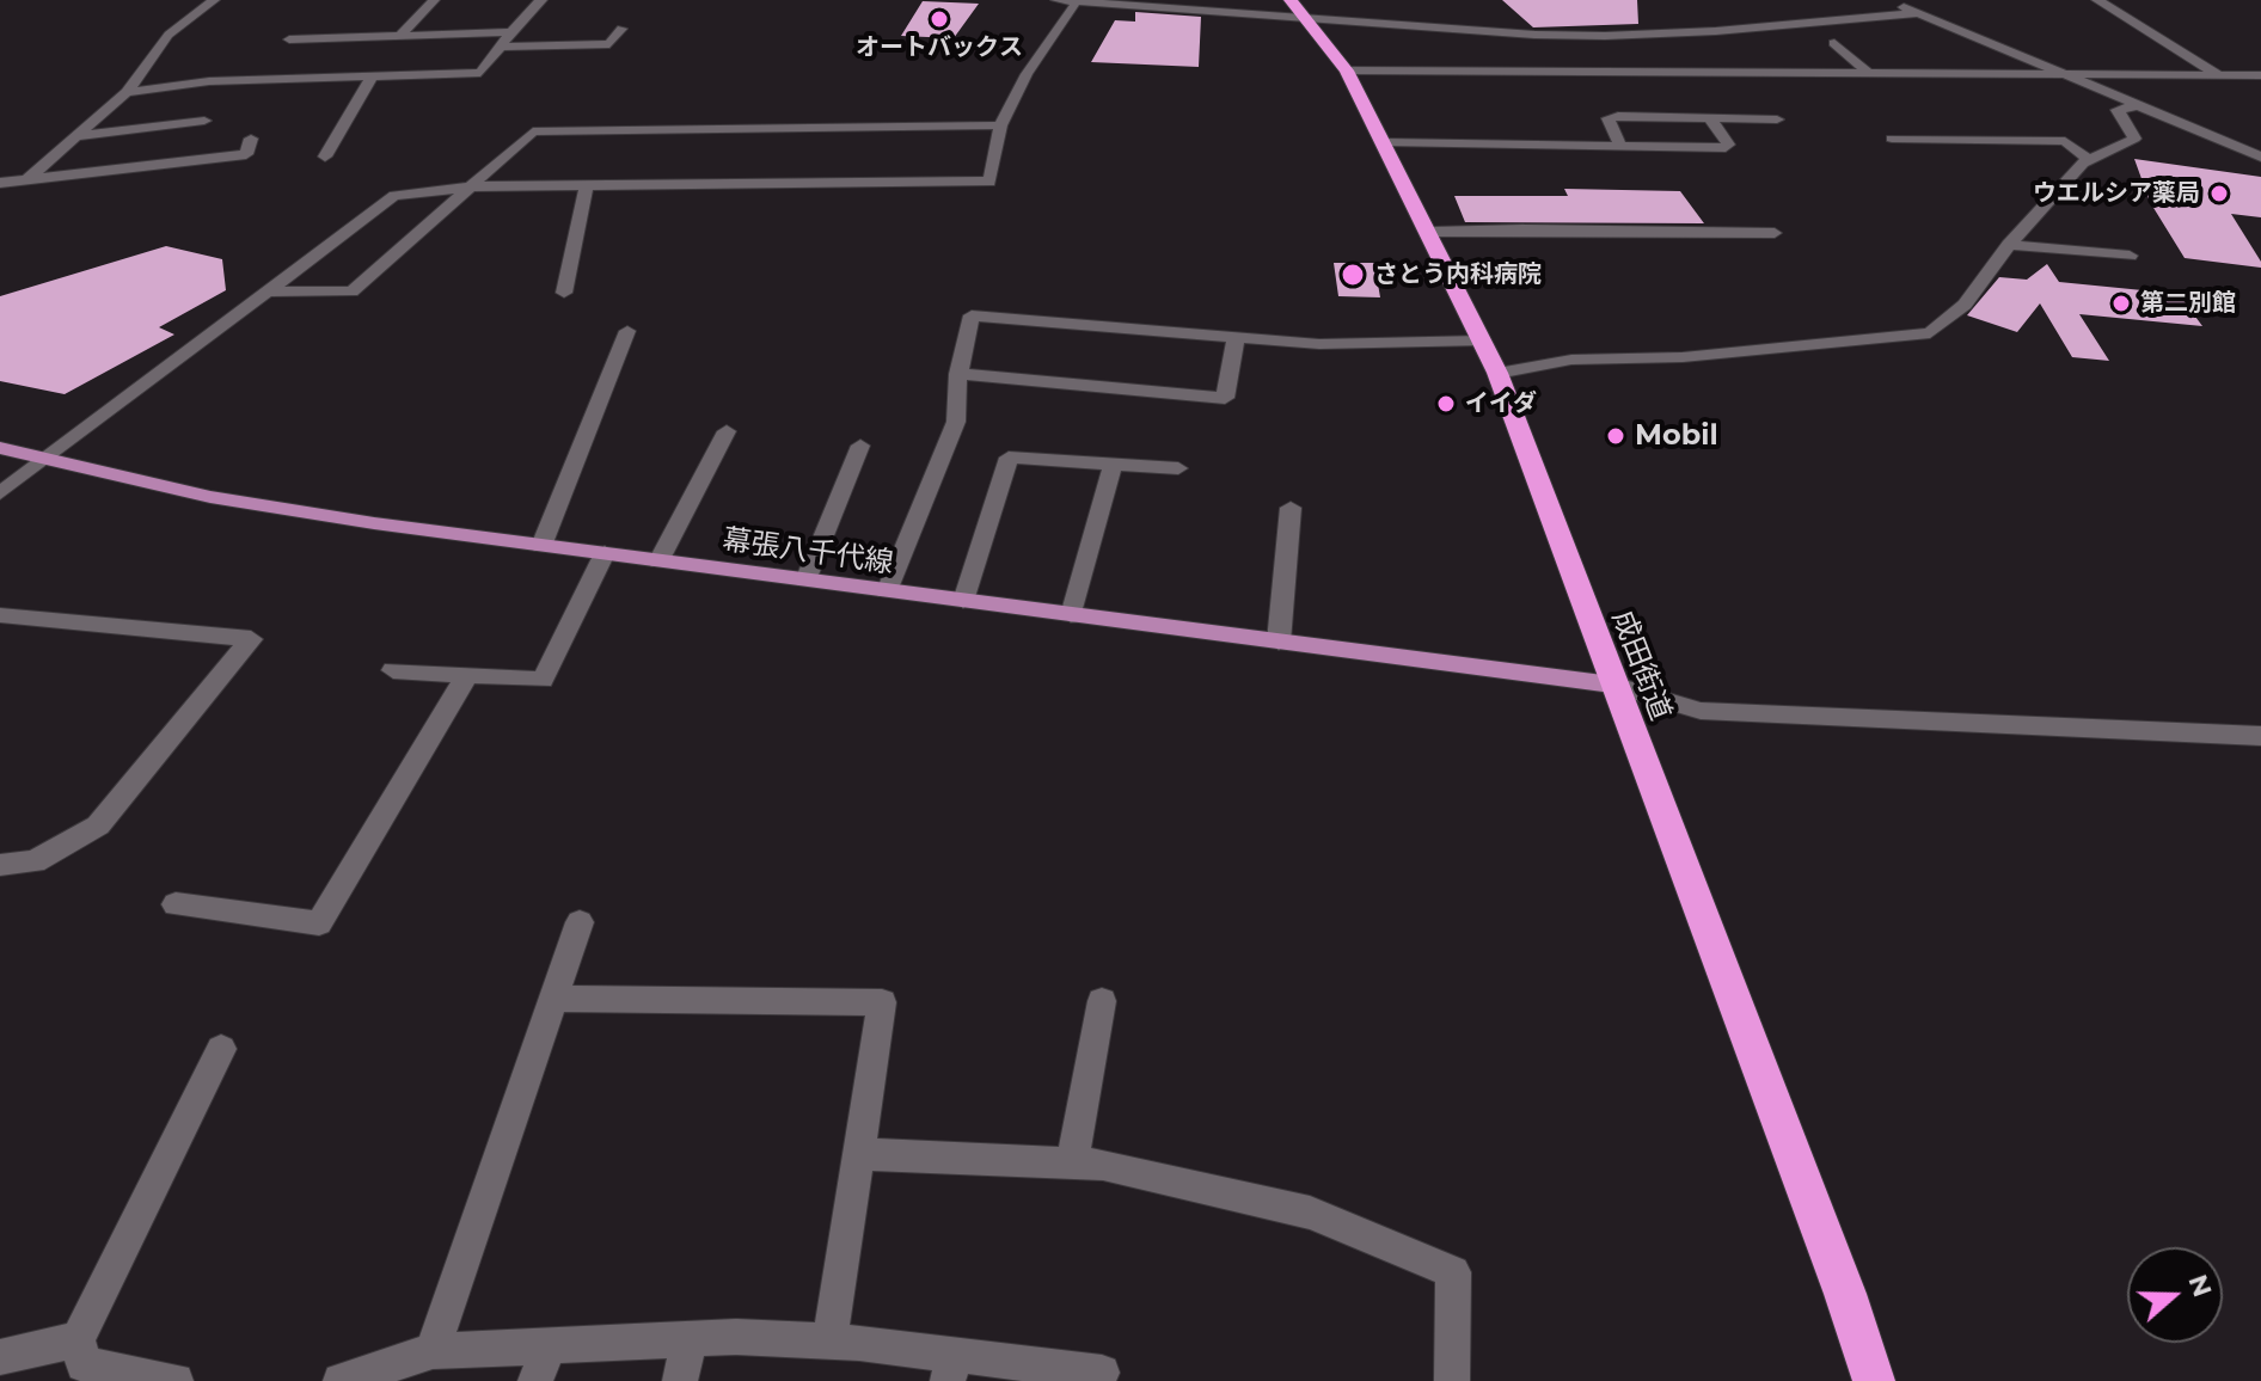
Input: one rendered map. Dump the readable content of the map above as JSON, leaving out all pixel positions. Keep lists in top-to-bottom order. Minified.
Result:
{"streets":{"highway":["成田街道"],"main road":["幕張八千代線"]},"crossings":[["幕張八千代線","成田街道"]],"places":["オートバックス","ウエルシア薬局","さとう内科病院","第二別館","イイダ","Mobil"],"north":"right"}
